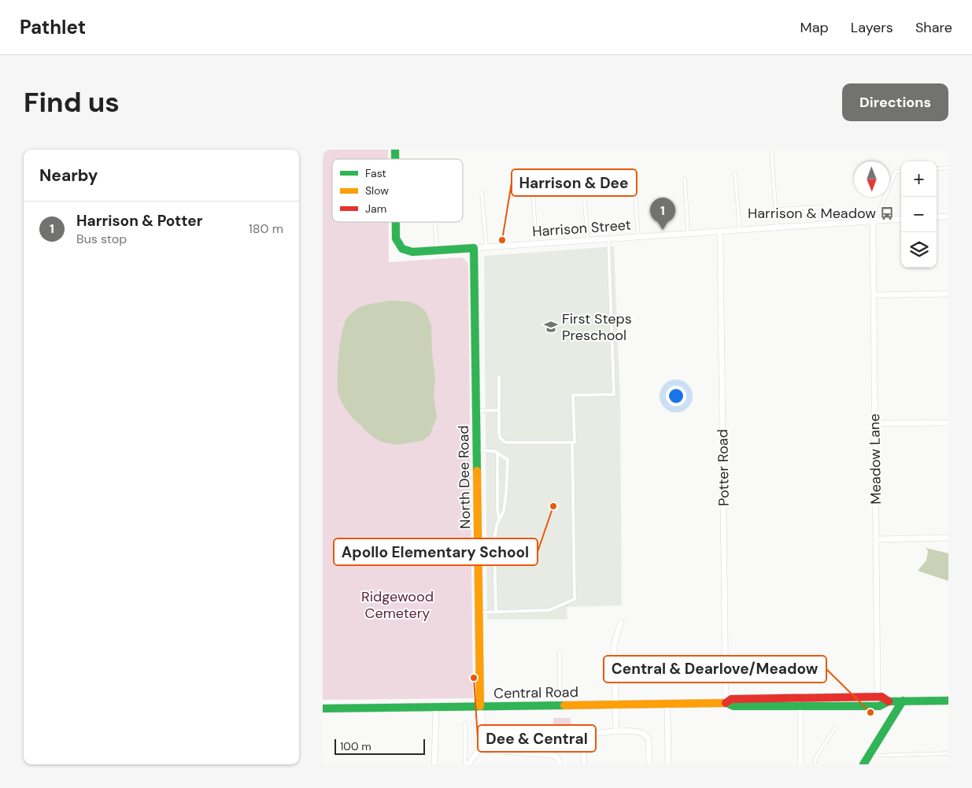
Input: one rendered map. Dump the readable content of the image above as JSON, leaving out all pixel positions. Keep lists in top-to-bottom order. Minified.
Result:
{"streets":{"main road":["Harrison Street","North Dee Road","Central Road"],"street":["Meadow Lane","Potter Road"]},"crossings":[["Harrison Street","Meadow Lane"],["Harrison Street","Potter Road"],["Harrison Street","North Dee Road"],["Meadow Lane","Central Road"],["Potter Road","Central Road"],["North Dee Road","Central Road"]],"parks":["Ridgewood Cemetery"],"places":{"bus stop":["Harrison & Meadow"],"other":["Harrison & Dee","Apollo Elementary School","Dee & Central","Central & Dearlove/Meadow"],"school or university":["First Steps Preschool"]},"legend":["Fast","Slow","Jam"],"scale_bar":"100 m","north":"bottom","page":{"header":"Pathlet","nav":["Map","Layers","Share"],"buttons":"Directions","title":"Find us","heading":"Nearby","map_buttons":["+","−"],"pins":"1","list":[{"mark":"1","name":"Harrison & Potter","note":"Bus stop","value":"180 m"}],"scale":"100 m"}}
